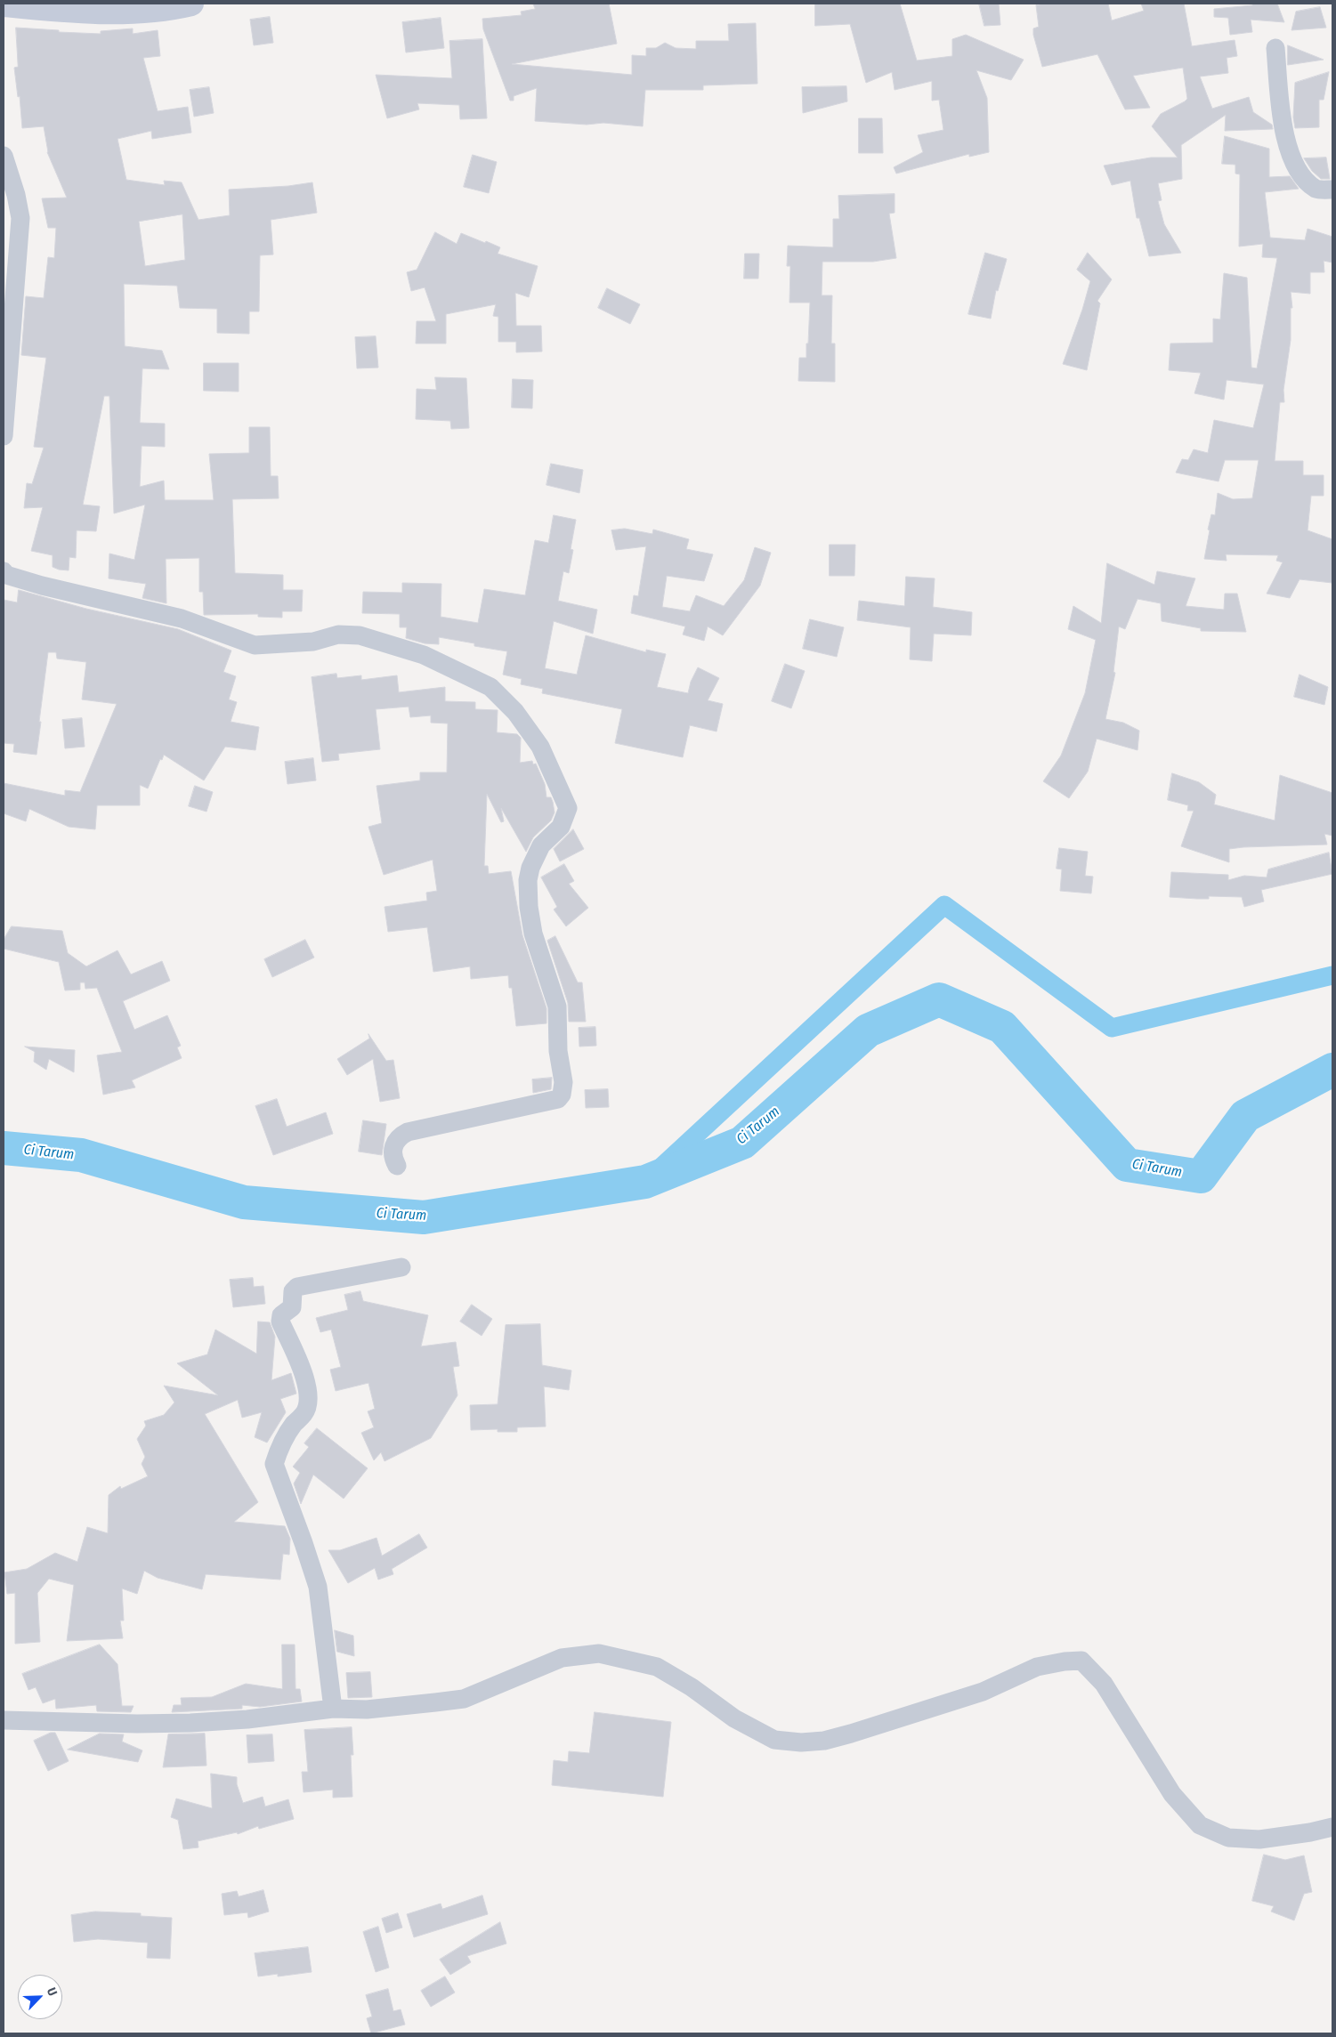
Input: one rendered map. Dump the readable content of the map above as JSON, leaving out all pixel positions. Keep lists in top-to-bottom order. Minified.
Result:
{"water":["Ci Tarum"],"north":"top right"}
